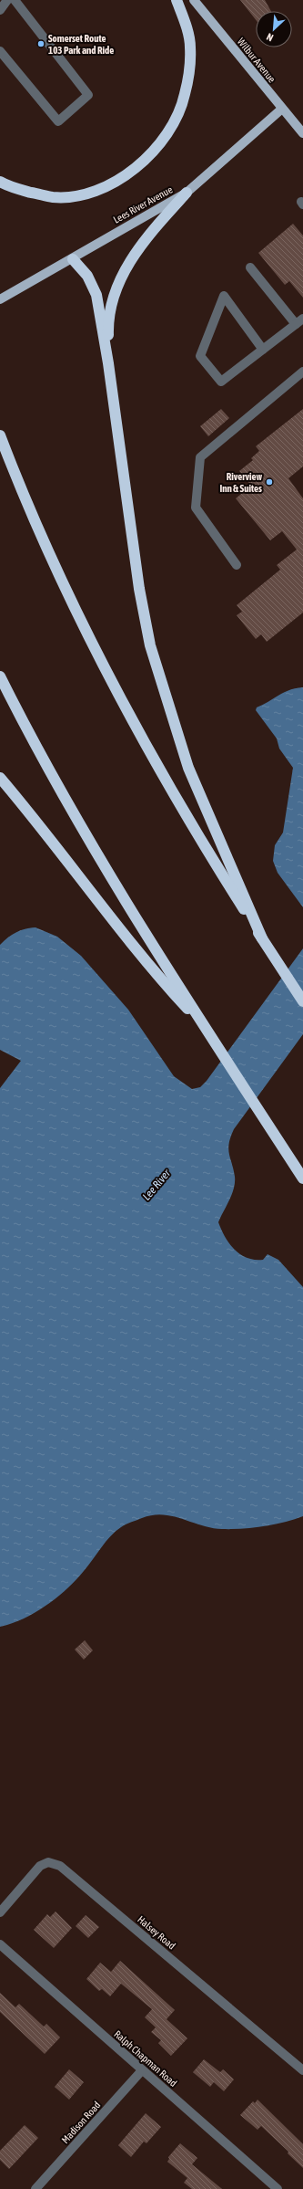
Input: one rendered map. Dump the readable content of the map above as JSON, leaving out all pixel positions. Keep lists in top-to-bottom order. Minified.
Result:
{"streets":{"main road":["Wilbur Avenue","Lees River Avenue"],"street":["Halsey Road","Ralph Chapman Road","Madison Road"]},"crossings":[["Wilbur Avenue","Lees River Avenue"],["Ralph Chapman Road","Madison Road"]],"water":["Lee River"],"places":["Somerset Route 103 Park and Ride","Riverview Inn & Suites"],"north":"bottom left"}
